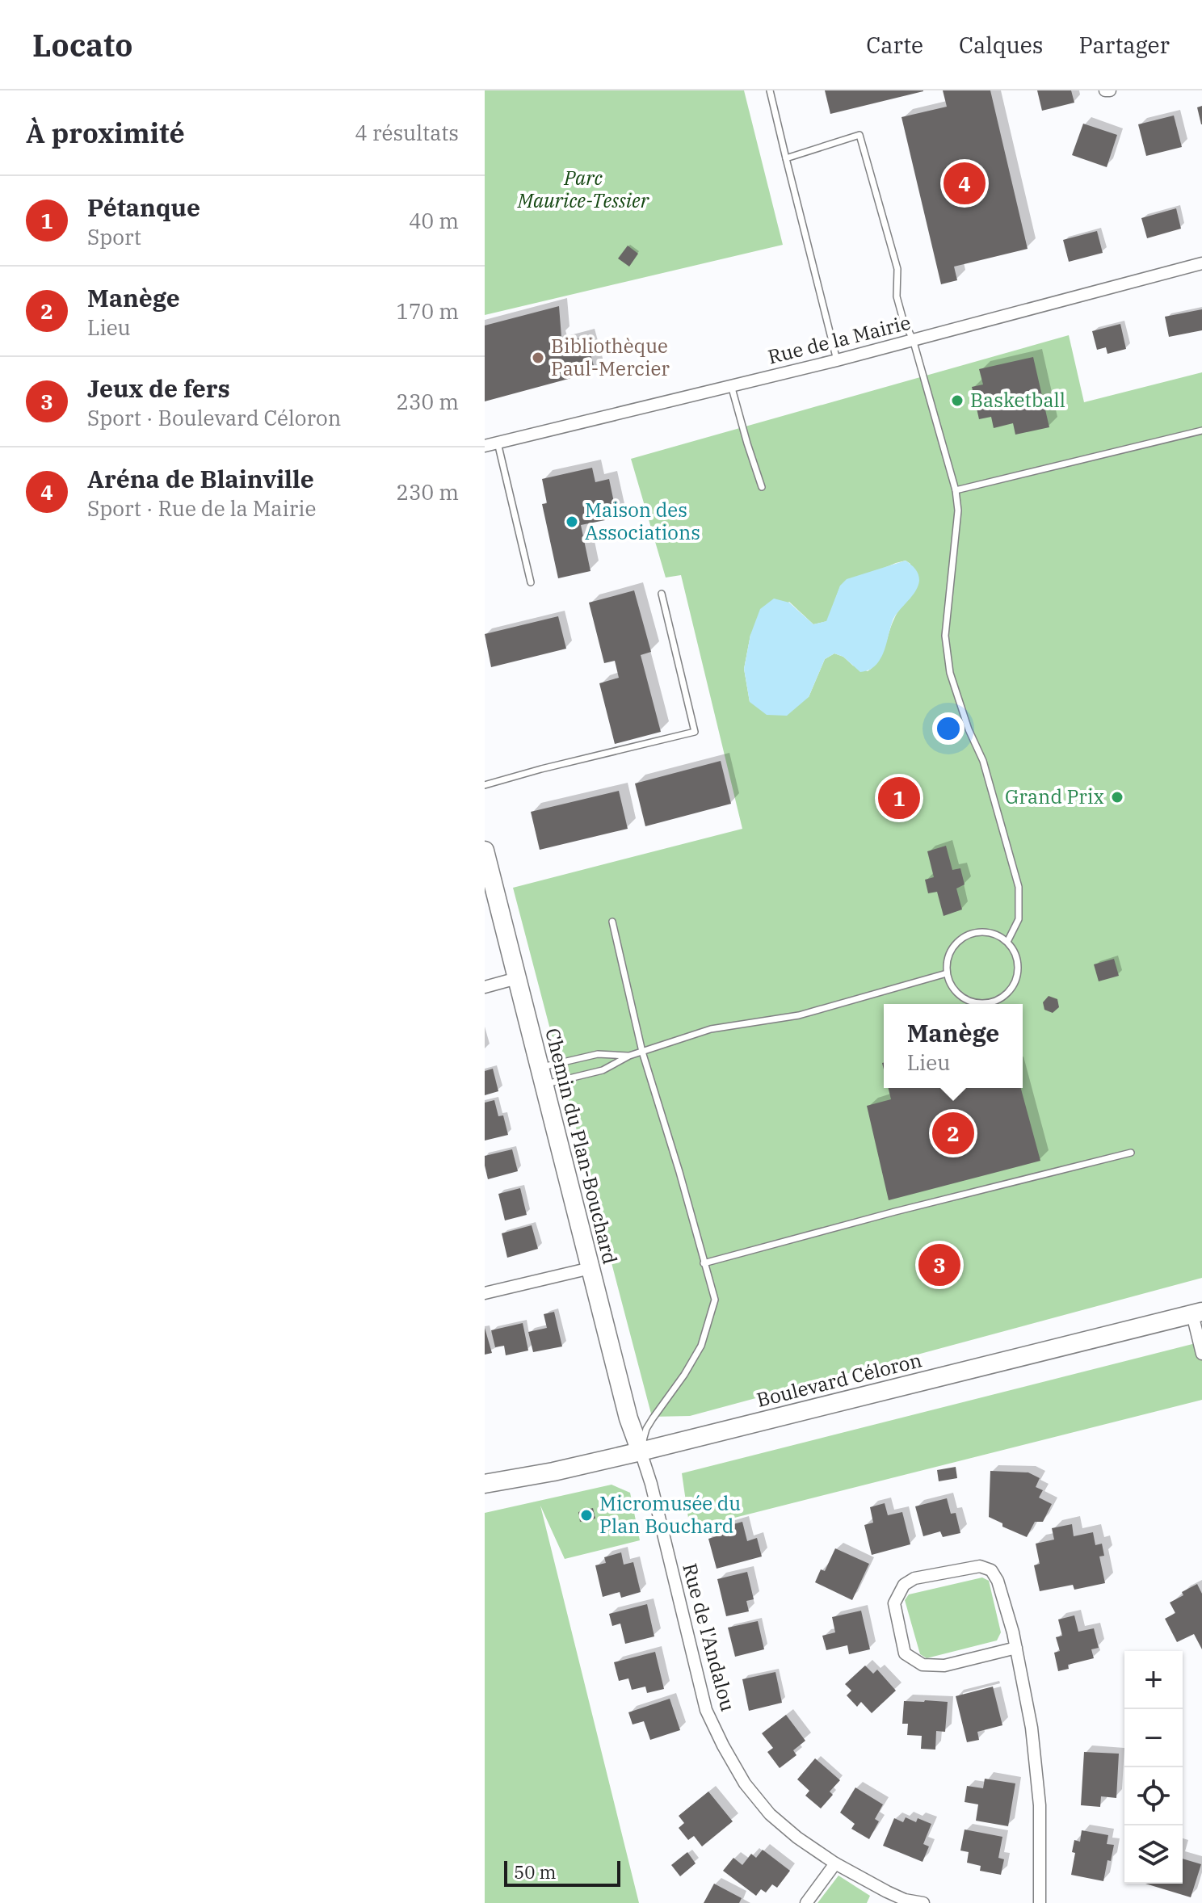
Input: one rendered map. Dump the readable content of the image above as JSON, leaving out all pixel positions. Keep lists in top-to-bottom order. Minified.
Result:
{"streets":{"street":["Rue de la Mairie","Chemin du Plan-Bouchard","Boulevard Céloron","Rue de l'Andalou"]},"crossings":[["Chemin du Plan-Bouchard","Boulevard Céloron"],["Chemin du Plan-Bouchard","Rue de l'Andalou"],["Boulevard Céloron","Rue de l'Andalou"]],"parks":["Parc Maurice-Tessier"],"places":["Bibliothèque Paul-Mercier","Basketball","Maison des Associations","Grand Prix","Micromusée du Plan Bouchard"],"scale_bar":"50 m","page":{"header":"Locato","nav":["Carte","Calques","Partager"],"heading":["À proximité","4 résultats"],"pins":["4","1","2","3"],"list":[{"mark":"1","name":"Pétanque","note":"Sport","value":"40 m"},{"mark":"2","name":"Manège","note":"Lieu","value":"170 m"},{"mark":"3","name":"Jeux de fers","note":"Sport · Boulevard Céloron","value":"230 m"},{"mark":"4","name":"Aréna de Blainville","note":"Sport · Rue de la Mairie","value":"230 m"}],"popup":["Manège","Lieu"],"map_buttons":["+","−"],"scale":"50 m"}}
